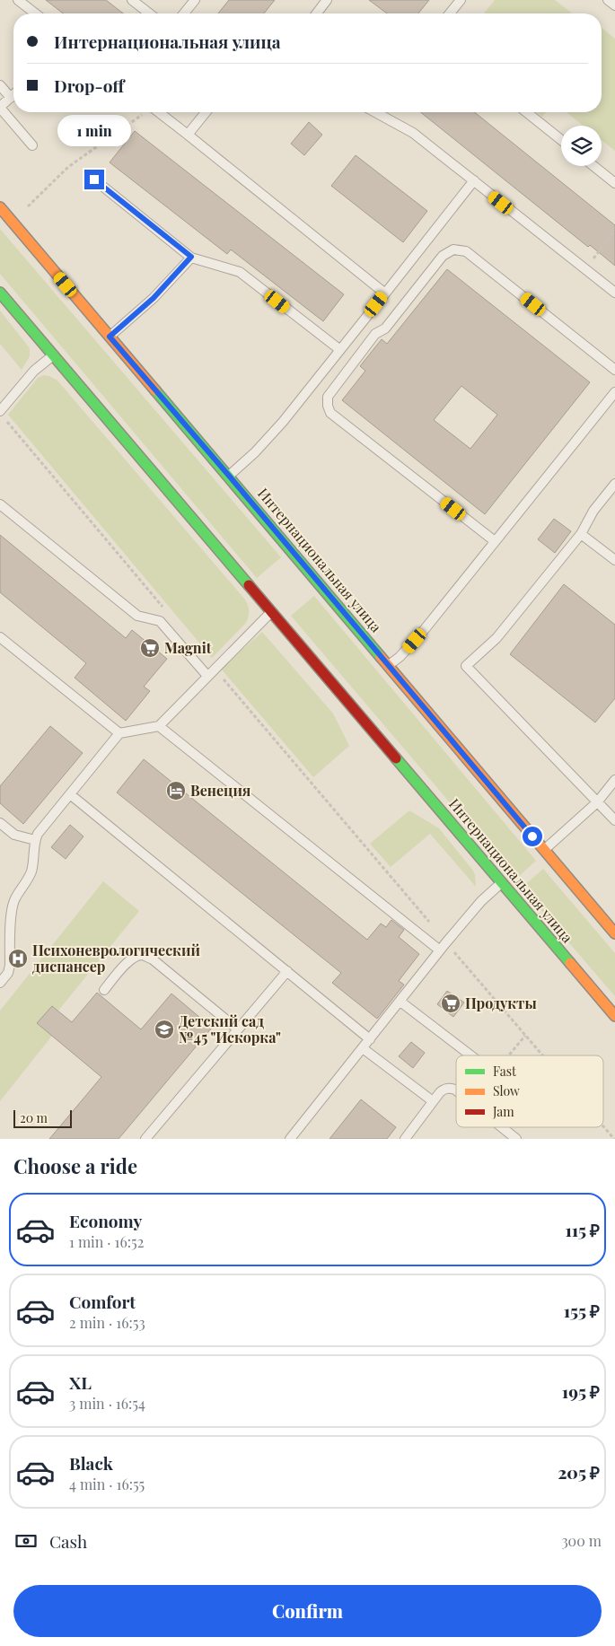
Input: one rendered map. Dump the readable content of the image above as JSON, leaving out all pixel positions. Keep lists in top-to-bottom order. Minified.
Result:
{"streets":{"main road":["Интернациональная улица"]},"places":{"supermarket":["Magnit","Продукты"],"hotel":["Венеция"],"hospital":["Психоневрологический диспансер"],"school or university":["Детский сад №45 \"Искорка\""]},"legend":["Fast","Slow","Jam"],"scale_bar":"20 m","page":{"banner":["Интернациональная улица","Drop-off"],"bubble":"1 min","scale":"20 m","heading":"Choose a ride","list":[{"name":"Economy","note":"1 min · 16:52","value":"115 ₽"},{"name":"Comfort","note":"2 min · 16:53","value":"155 ₽"},{"name":"XL","note":"3 min · 16:54","value":"195 ₽"},{"name":"Black","note":"4 min · 16:55","value":"205 ₽"}],"pay":["Cash","300 m"],"buttons":"Confirm"}}
